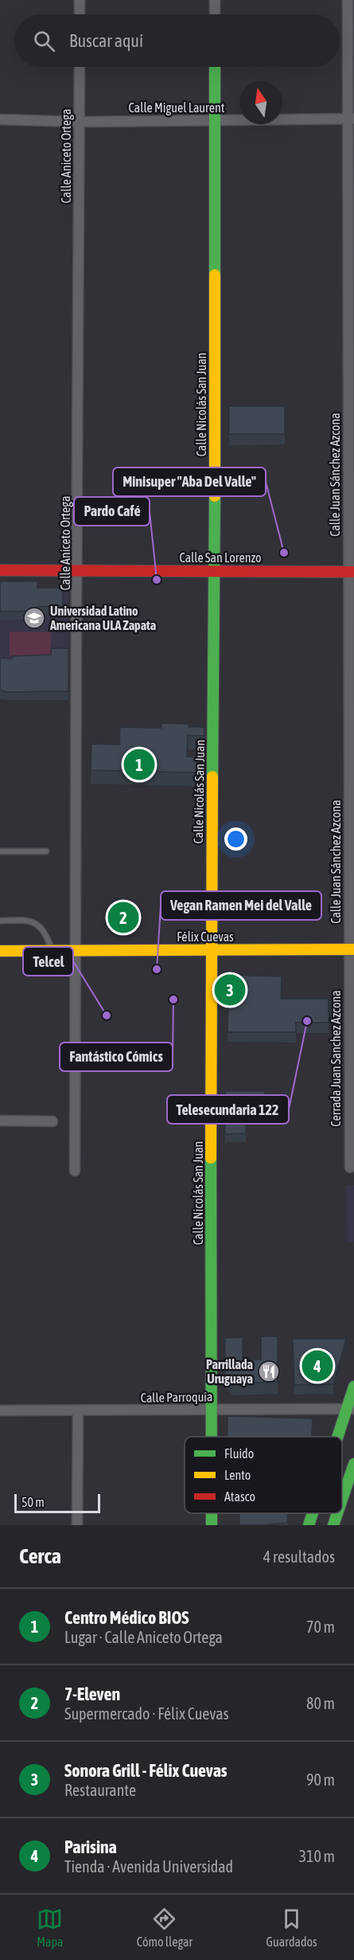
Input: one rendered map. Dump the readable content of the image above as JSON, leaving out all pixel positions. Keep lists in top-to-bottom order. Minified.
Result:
{"streets":{"street":["Calle Miguel Laurent","Calle Aniceto Ortega","Calle Nicolás San Juan","Calle Juan Sánchez Azcona","Calle San Lorenzo","Félix Cuevas","Cerrada Juan Sanchez Azcona","Calle Parroquia"]},"crossings":[["Calle Miguel Laurent","Calle Aniceto Ortega"],["Calle Miguel Laurent","Calle Nicolás San Juan"],["Calle Miguel Laurent","Calle Juan Sánchez Azcona"],["Calle Aniceto Ortega","Calle San Lorenzo"],["Calle Aniceto Ortega","Félix Cuevas"],["Calle Nicolás San Juan","Calle San Lorenzo"],["Calle Nicolás San Juan","Félix Cuevas"],["Calle Nicolás San Juan","Calle Parroquia"],["Calle Juan Sánchez Azcona","Calle San Lorenzo"],["Calle Juan Sánchez Azcona","Félix Cuevas"],["Calle Juan Sánchez Azcona","Cerrada Juan Sanchez Azcona"],["Félix Cuevas","Cerrada Juan Sanchez Azcona"]],"places":{"other":["Minisuper \"Aba Del Valle\"","Pardo Café","Vegan Ramen Mei del Valle","Fantástico Cómics","Telcel","Telesecundaria 122"],"school or university":["Universidad Latino Americana ULA Zapata"],"restaurant":["Parrillada Uruguaya"]},"legend":["Fluido","Lento","Atasco"],"scale_bar":"50 m","north":"top","page":{"search":"Buscar aquí","pins":["1","2","3","4"],"scale":"50 m","heading":["Cerca","4 resultados"],"list":[{"mark":"1","name":"Centro Médico BIOS","note":"Lugar · Calle Aniceto Ortega","value":"70 m"},{"mark":"2","name":"7-Eleven","note":"Supermercado · Félix Cuevas","value":"80 m"},{"mark":"3","name":"Sonora Grill - Félix Cuevas","note":"Restaurante","value":"90 m"},{"mark":"4","name":"Parisina","note":"Tienda · Avenida Universidad","value":"310 m"}],"nav":["Mapa","Cómo llegar","Guardados"]}}
